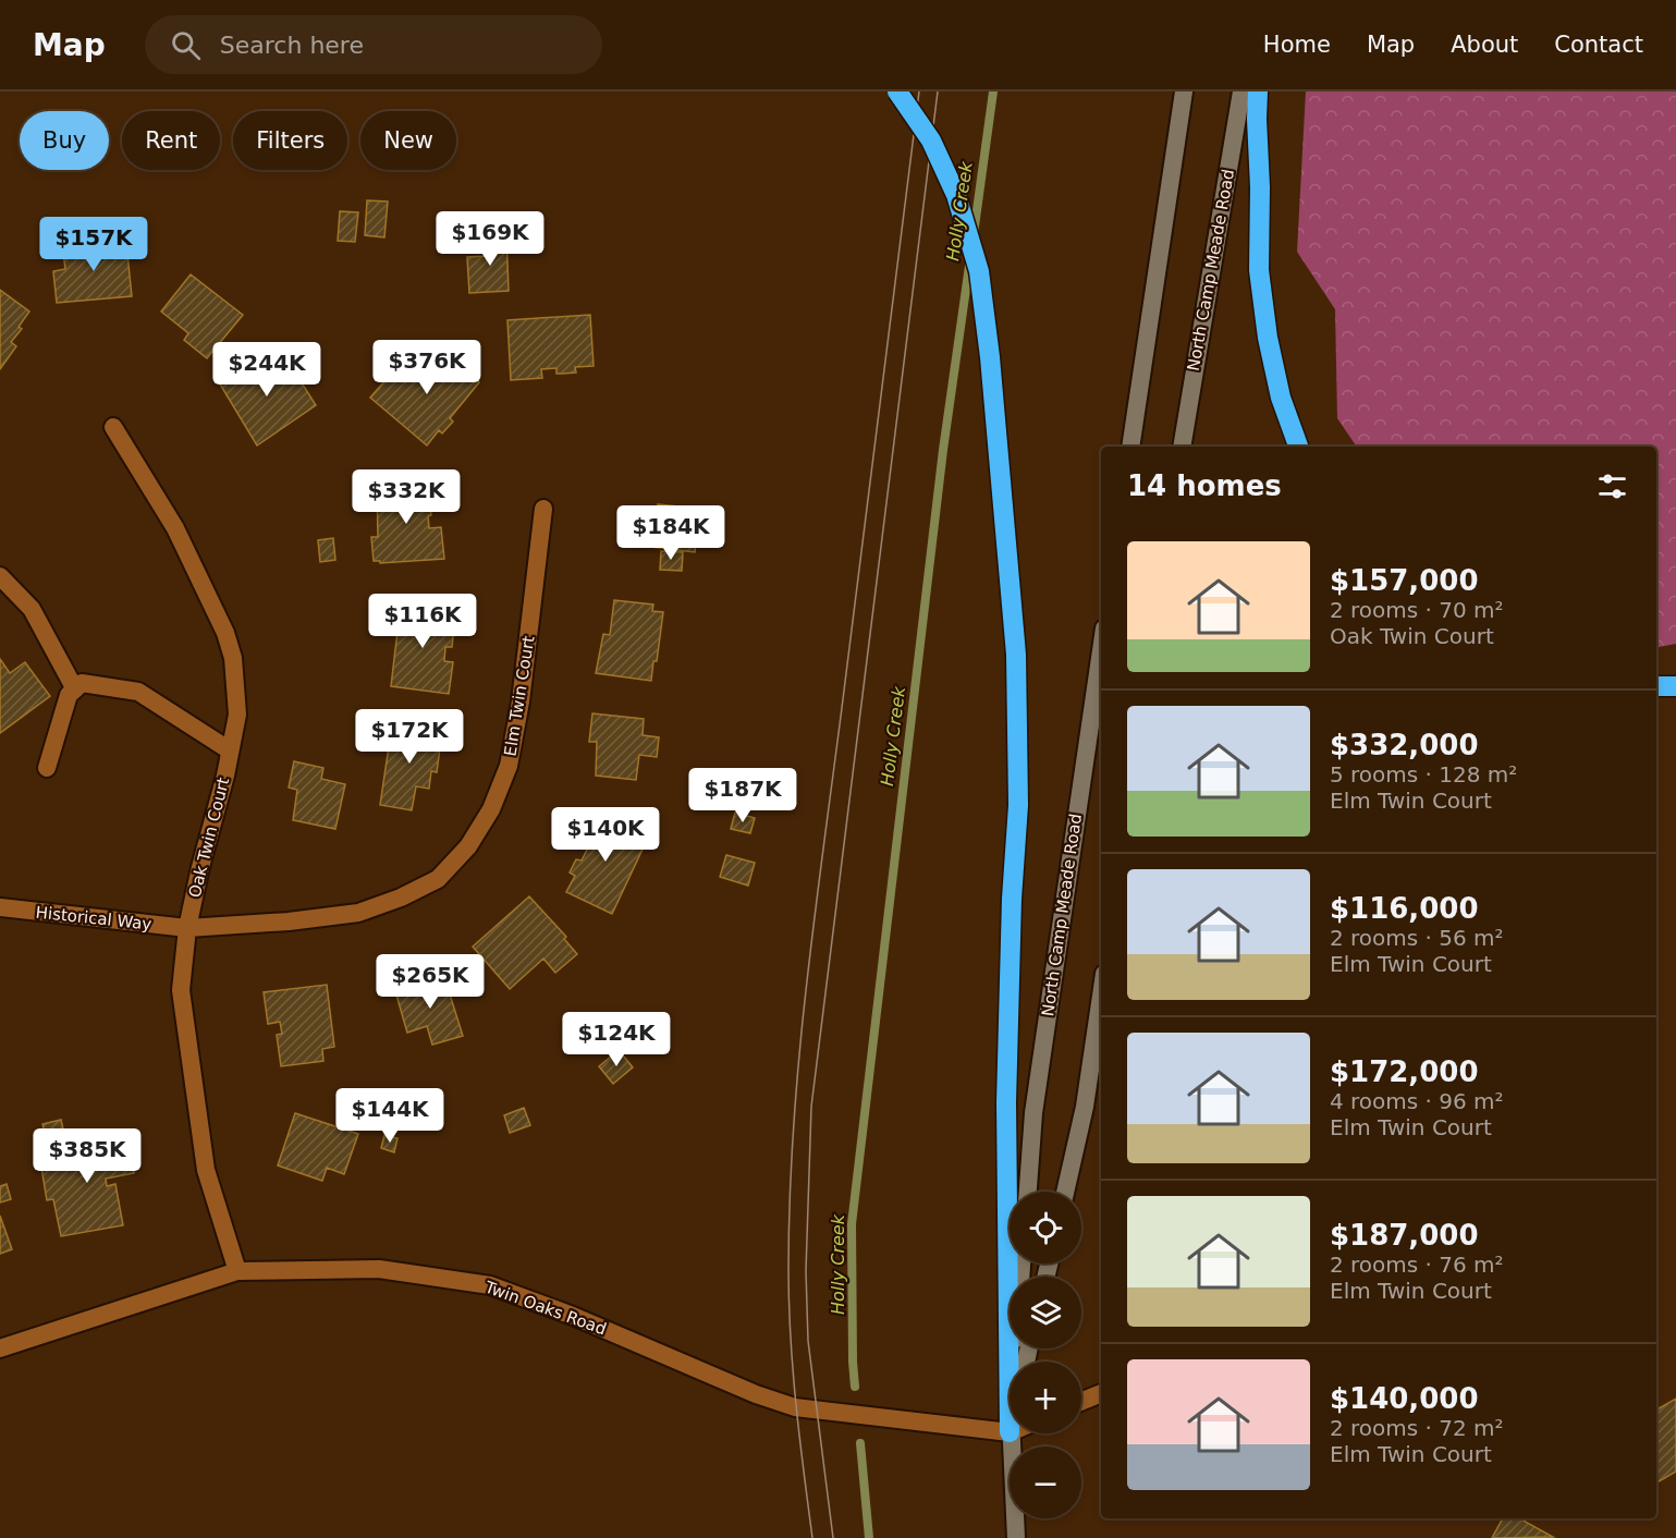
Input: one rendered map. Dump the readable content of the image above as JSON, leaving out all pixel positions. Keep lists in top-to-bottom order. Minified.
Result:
{"streets":{"main road":["North Camp Meade Road"],"street":["Elm Twin Court","Oak Twin Court","Historical Way","Twin Oaks Road"]},"crossings":[["Elm Twin Court","Oak Twin Court"],["Elm Twin Court","Historical Way"],["Oak Twin Court","Historical Way"],["Oak Twin Court","Twin Oaks Road"]],"water":["Holly Creek"],"page":{"header":"Map","search":"Search here","nav":["Home","Map","About","Contact"],"chip":["Buy","Rent","Filters","New"],"price":["$169K","$157K","$376K","$244K","$332K","$184K","$116K","$172K","$187K","$140K","$265K","$124K","$144K","$385K"],"heading":"14 homes","list":[{"name":"$157,000","note":"2 rooms · 70 m² · Oak Twin Court"},{"name":"$332,000","note":"5 rooms · 128 m² · Elm Twin Court"},{"name":"$116,000","note":"2 rooms · 56 m² · Elm Twin Court"},{"name":"$172,000","note":"4 rooms · 96 m² · Elm Twin Court"},{"name":"$187,000","note":"2 rooms · 76 m² · Elm Twin Court"},{"name":"$140,000","note":"2 rooms · 72 m² · Elm Twin Court"}],"map_buttons":["+","−"]}}
